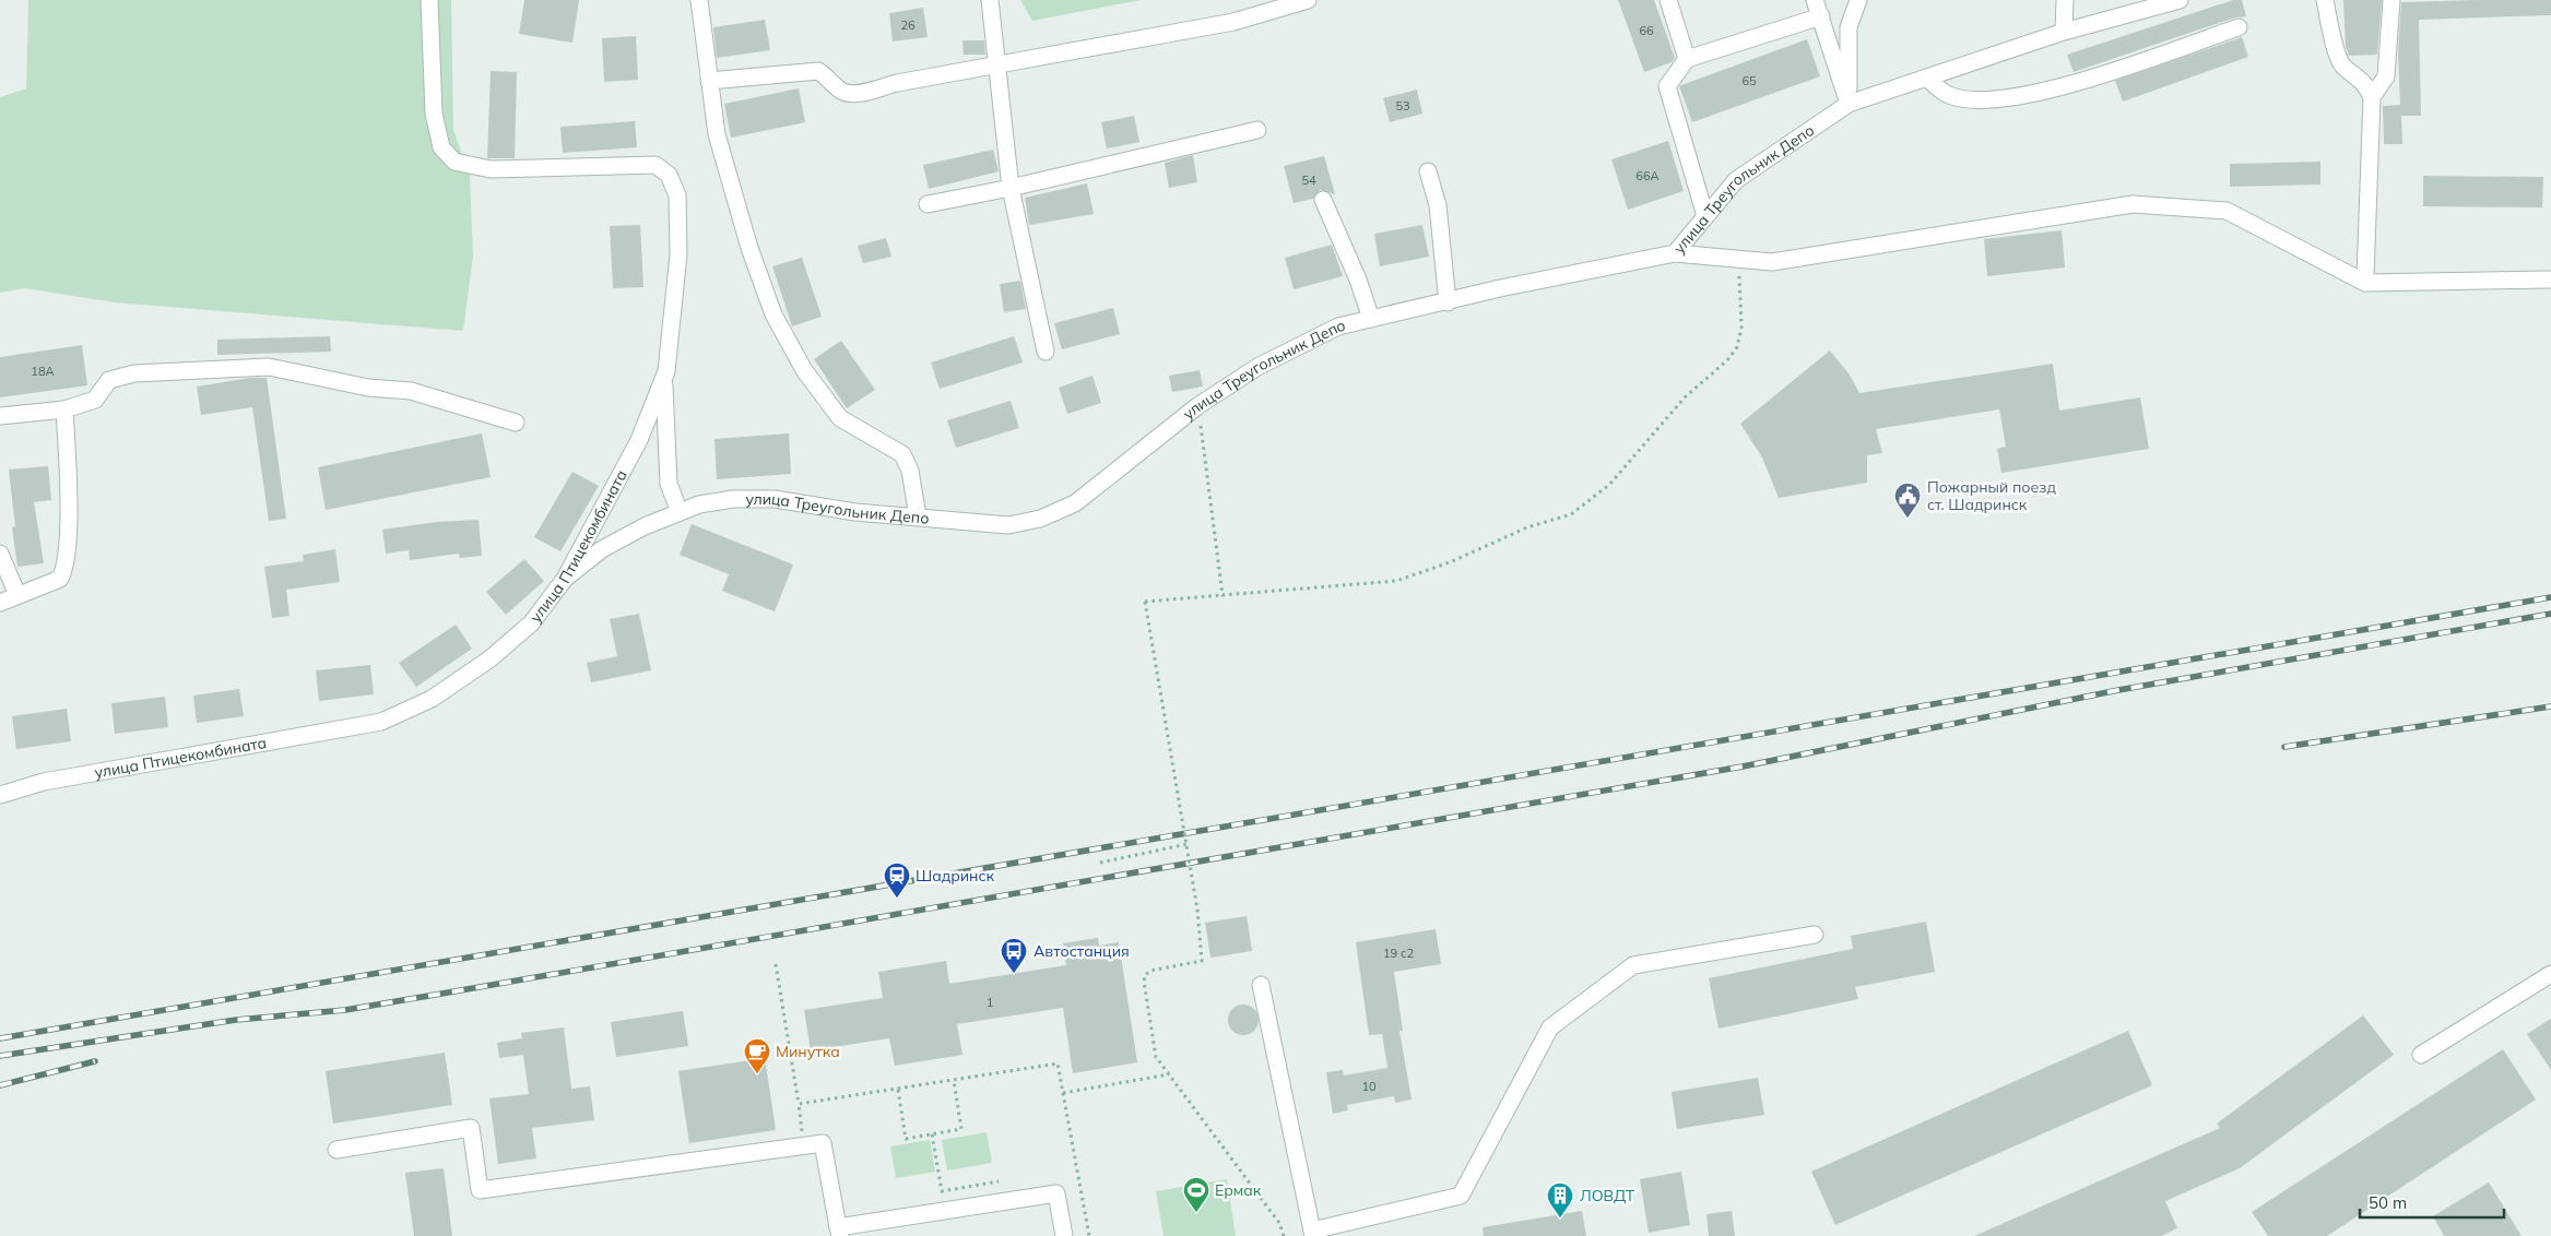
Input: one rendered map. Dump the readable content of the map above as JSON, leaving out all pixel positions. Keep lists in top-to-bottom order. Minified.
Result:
{"streets":{"street":["улица Треугольник Депо","улица Птицекомбината"]},"crossings":[["улица Треугольник Депо","улица Птицекомбината"]],"places":{"public building":["Пожарный поезд ст. Шадринск"],"station":["Шадринск"],"bus stop":["Автостанция"],"cafe":["Минутка"],"sports":["Ермак"],"building":["ЛОВДТ"]},"house_numbers":["26","66","65","53","66А","54","18А","19 с2","1","10"],"scale_bar":"50 m"}
